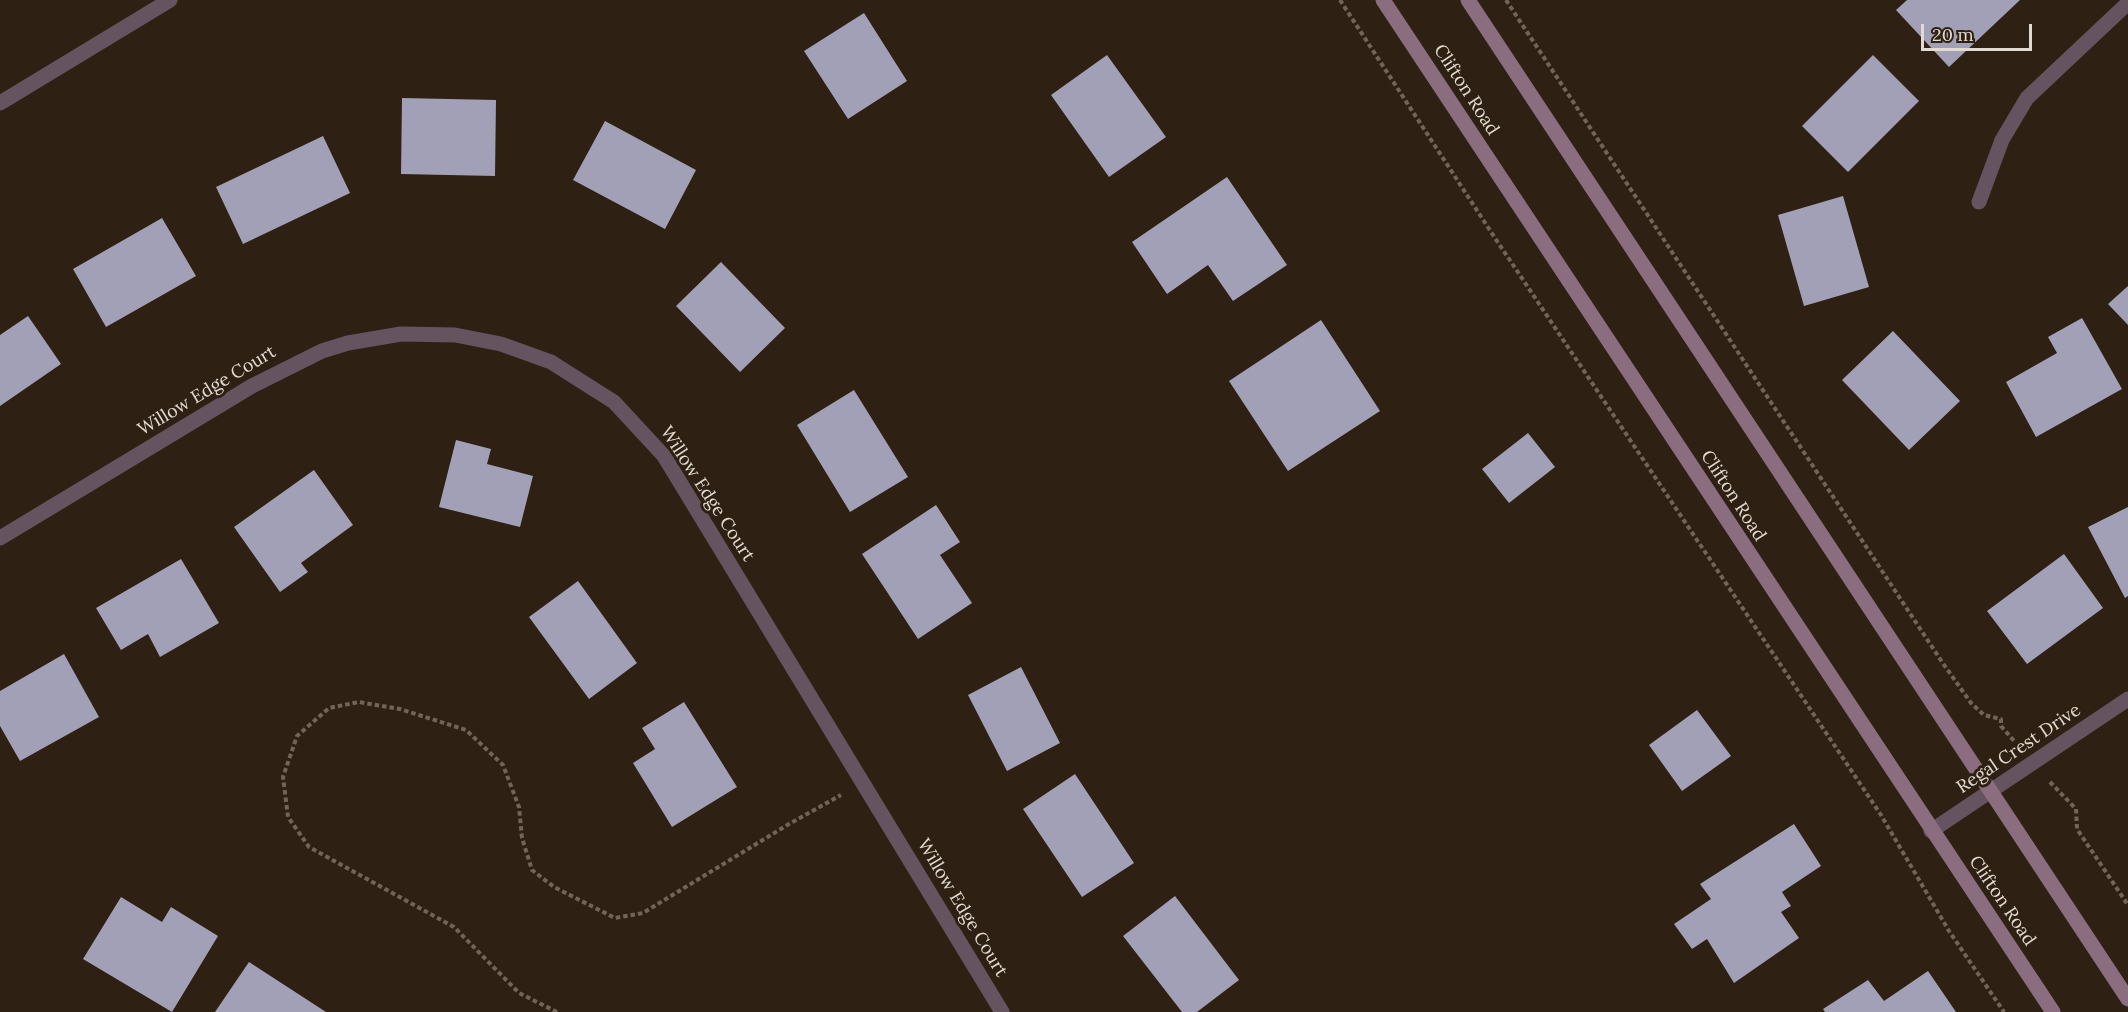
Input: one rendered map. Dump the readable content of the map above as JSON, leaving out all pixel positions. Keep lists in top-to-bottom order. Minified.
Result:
{"streets":{"main road":["Clifton Road"],"street":["Willow Edge Court","Regal Crest Drive"]},"crossings":[["Clifton Road","Regal Crest Drive"]],"scale_bar":"20 m"}
